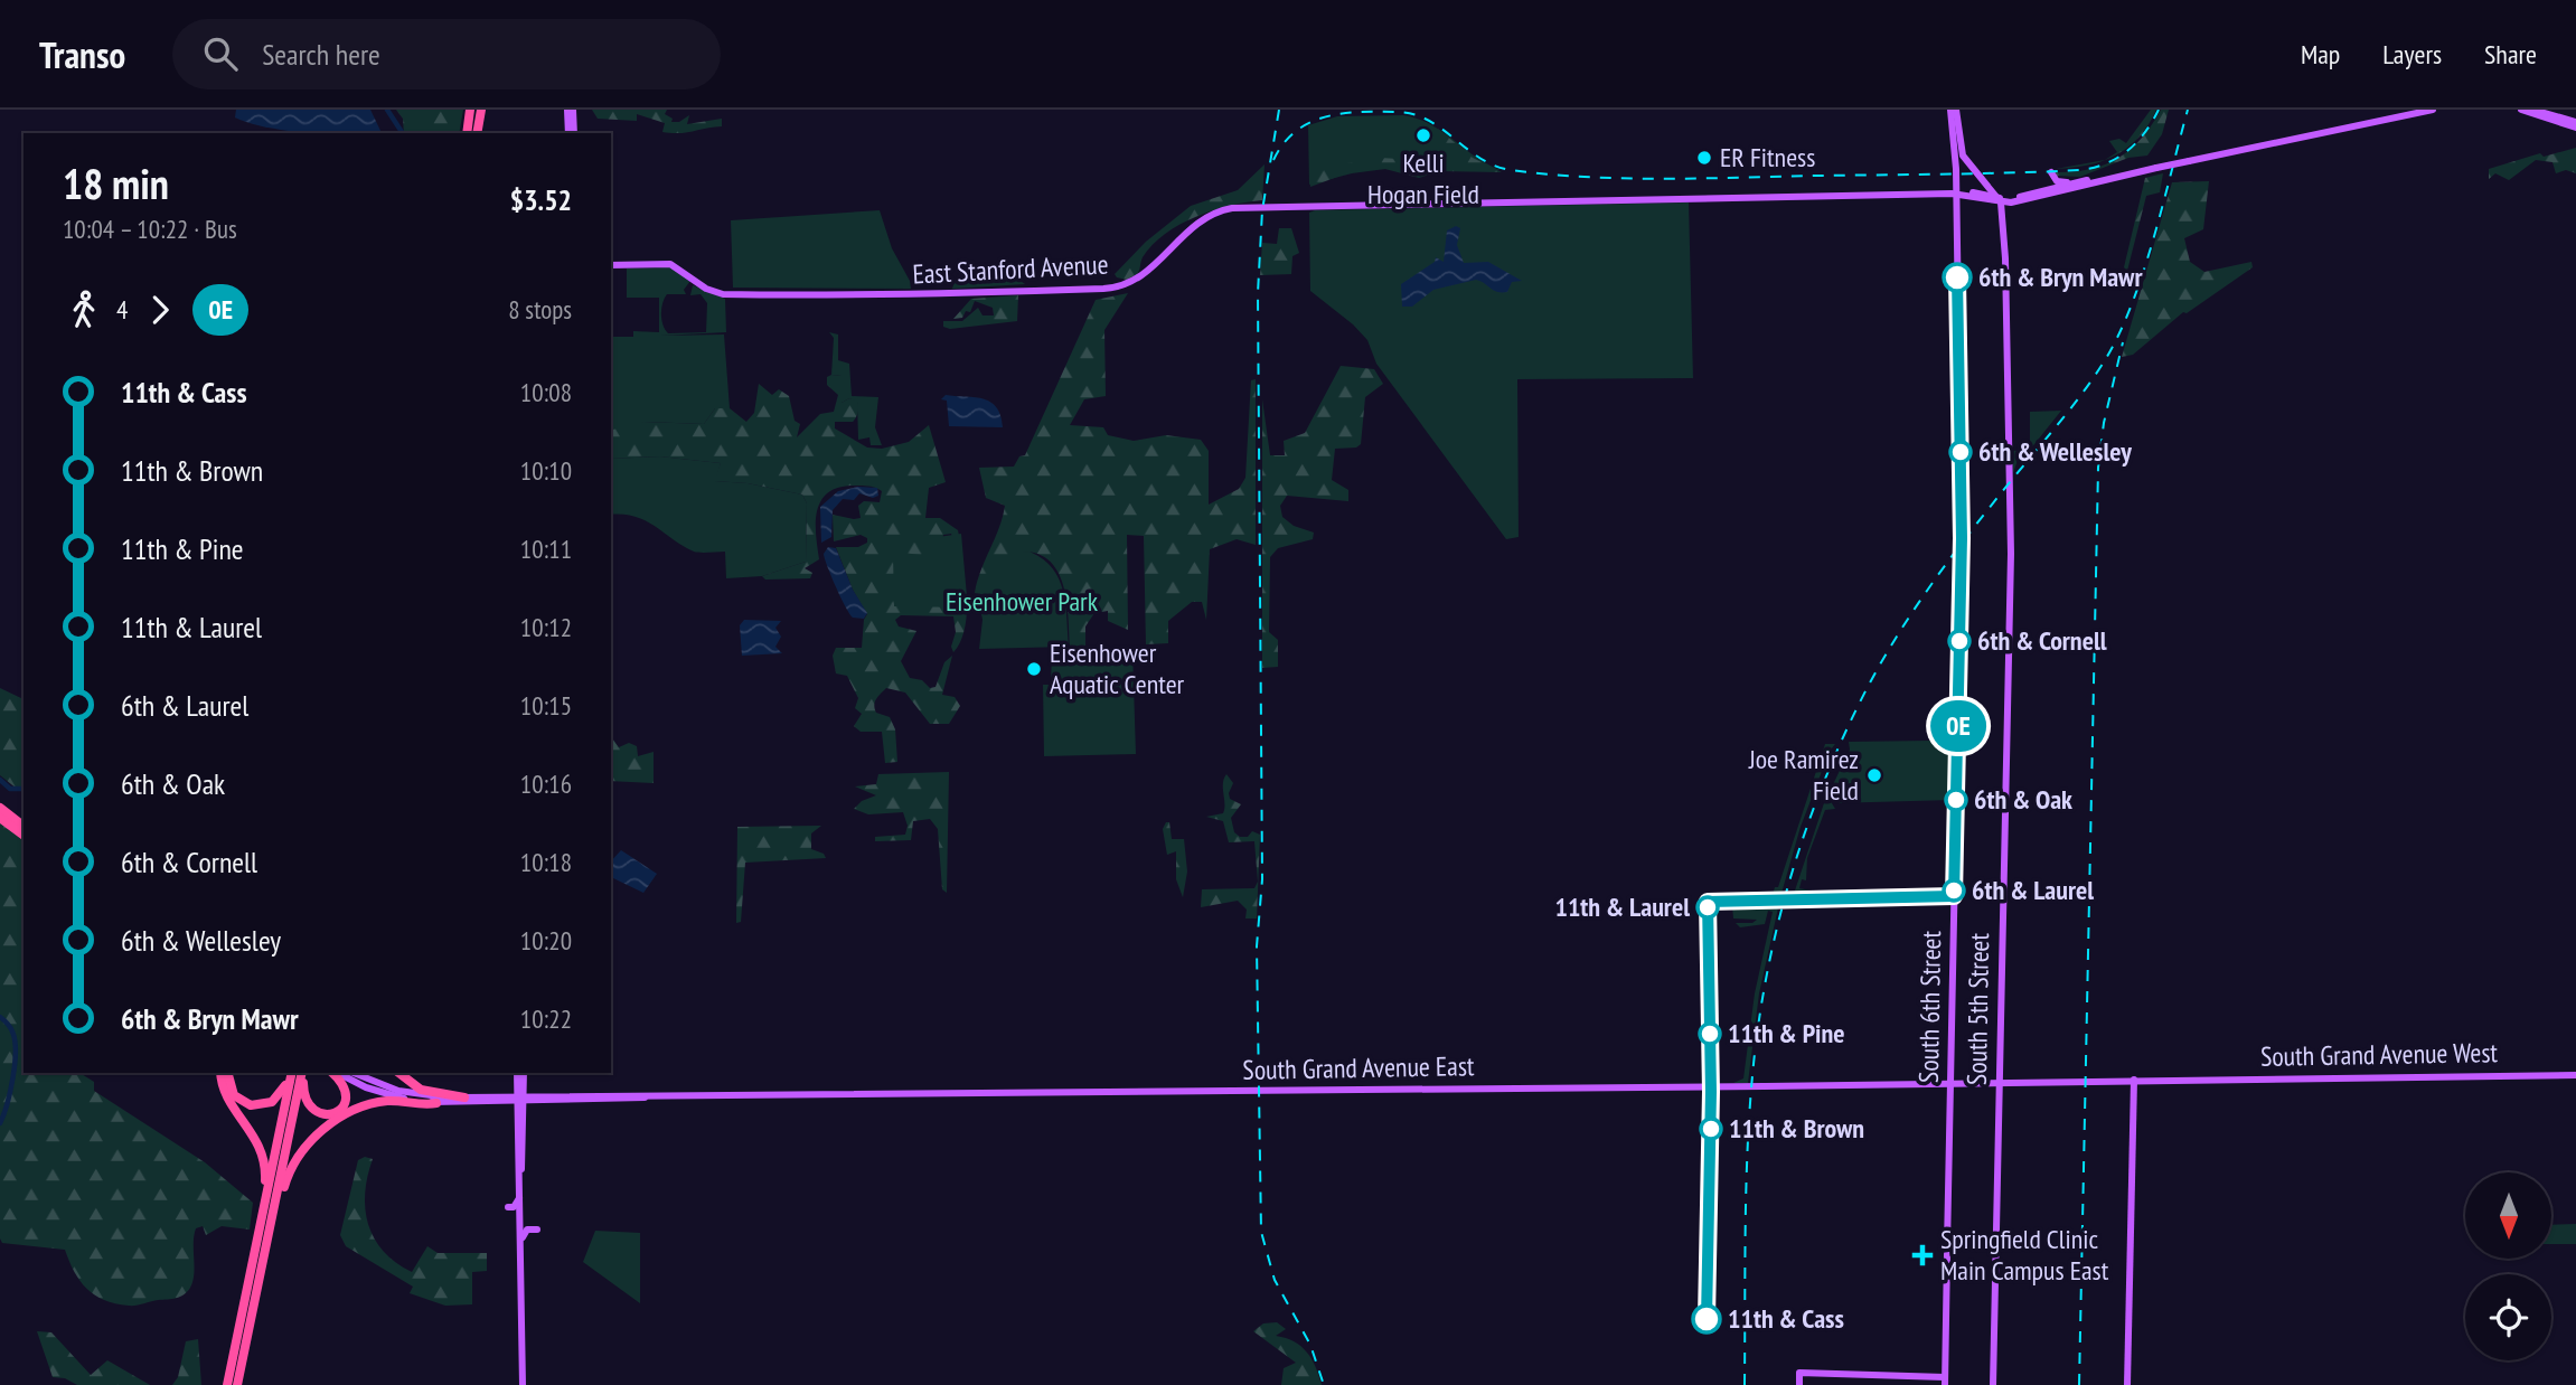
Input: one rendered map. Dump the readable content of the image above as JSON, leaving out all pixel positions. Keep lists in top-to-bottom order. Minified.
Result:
{"streets":{"main road":["East Stanford Avenue","South 6th Street","South 5th Street","South Grand Avenue West","South Grand Avenue East"]},"crossings":[["East Stanford Avenue","South 6th Street"],["East Stanford Avenue","South 5th Street"],["South 6th Street","South Grand Avenue East"],["South 5th Street","South Grand Avenue East"],["South Grand Avenue West","South Grand Avenue East"]],"parks":["Eisenhower Park"],"places":{"other":["Kelli Hogan Field","ER Fitness","6th & Bryn Mawr","6th & Wellesley","6th & Cornell","Eisenhower Aquatic Center","Joe Ramirez Field","6th & Oak","6th & Laurel","11th & Laurel","11th & Pine","11th & Brown","11th & Cass"],"health":["Springfield Clinic Main Campus East"]},"lines":["bus line 0E"],"north":"bottom","page":{"header":"Transo","search":"Search here","nav":["Map","Layers","Share"],"on_map":"0E","heading":["18 min","10:04 – 10:22 · Bus","$3.52"],"legs":["4","0E","8 stops"],"list":[{"name":"11th & Cass","value":"10:08"},{"name":"11th & Brown","value":"10:10"},{"name":"11th & Pine","value":"10:11"},{"name":"11th & Laurel","value":"10:12"},{"name":"6th & Laurel","value":"10:15"},{"name":"6th & Oak","value":"10:16"},{"name":"6th & Cornell","value":"10:18"},{"name":"6th & Wellesley","value":"10:20"},{"name":"6th & Bryn Mawr","value":"10:22"}]}}
